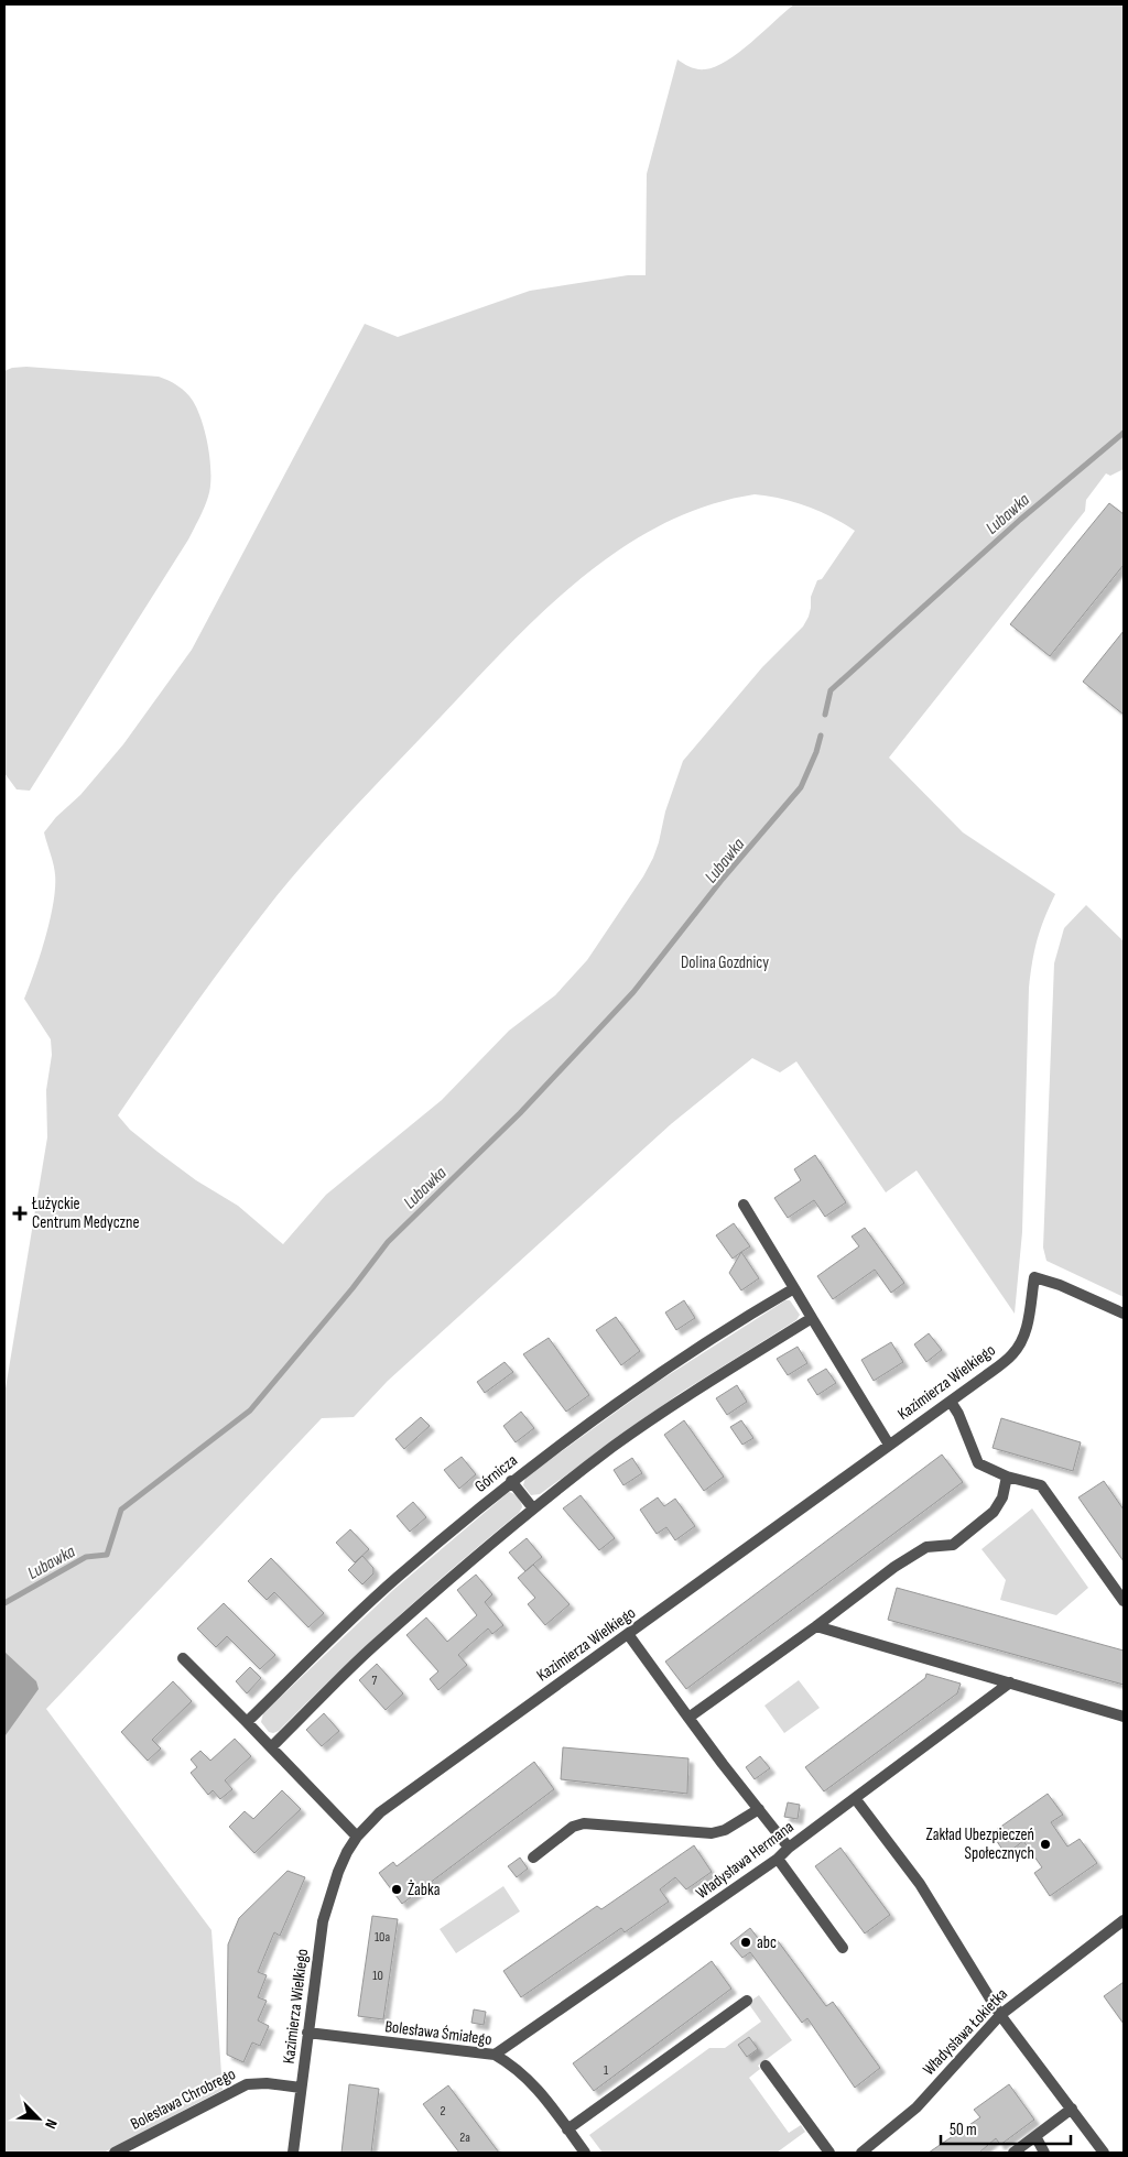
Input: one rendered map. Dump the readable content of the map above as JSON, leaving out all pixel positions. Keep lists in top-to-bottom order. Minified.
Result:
{"streets":{"street":["Kazimierza Wielkiego","Górnicza","Władysława Hermana","Władysława Łokietka","Bolesława Śmiałego","Bolesława Chrobrego"]},"crossings":[["Kazimierza Wielkiego","Bolesława Śmiałego"],["Kazimierza Wielkiego","Bolesława Chrobrego"],["Władysława Hermana","Bolesława Śmiałego"]],"water":["Lubawka"],"parks":["Dolina Gozdnicy"],"places":{"health":["Łużyckie Centrum Medyczne"],"other":["Zakład Ubezpieczeń Społecznych","Żabka","abc"]},"house_numbers":["7","10a","10","1","2","2a"],"scale_bar":"50 m","north":"bottom right"}
